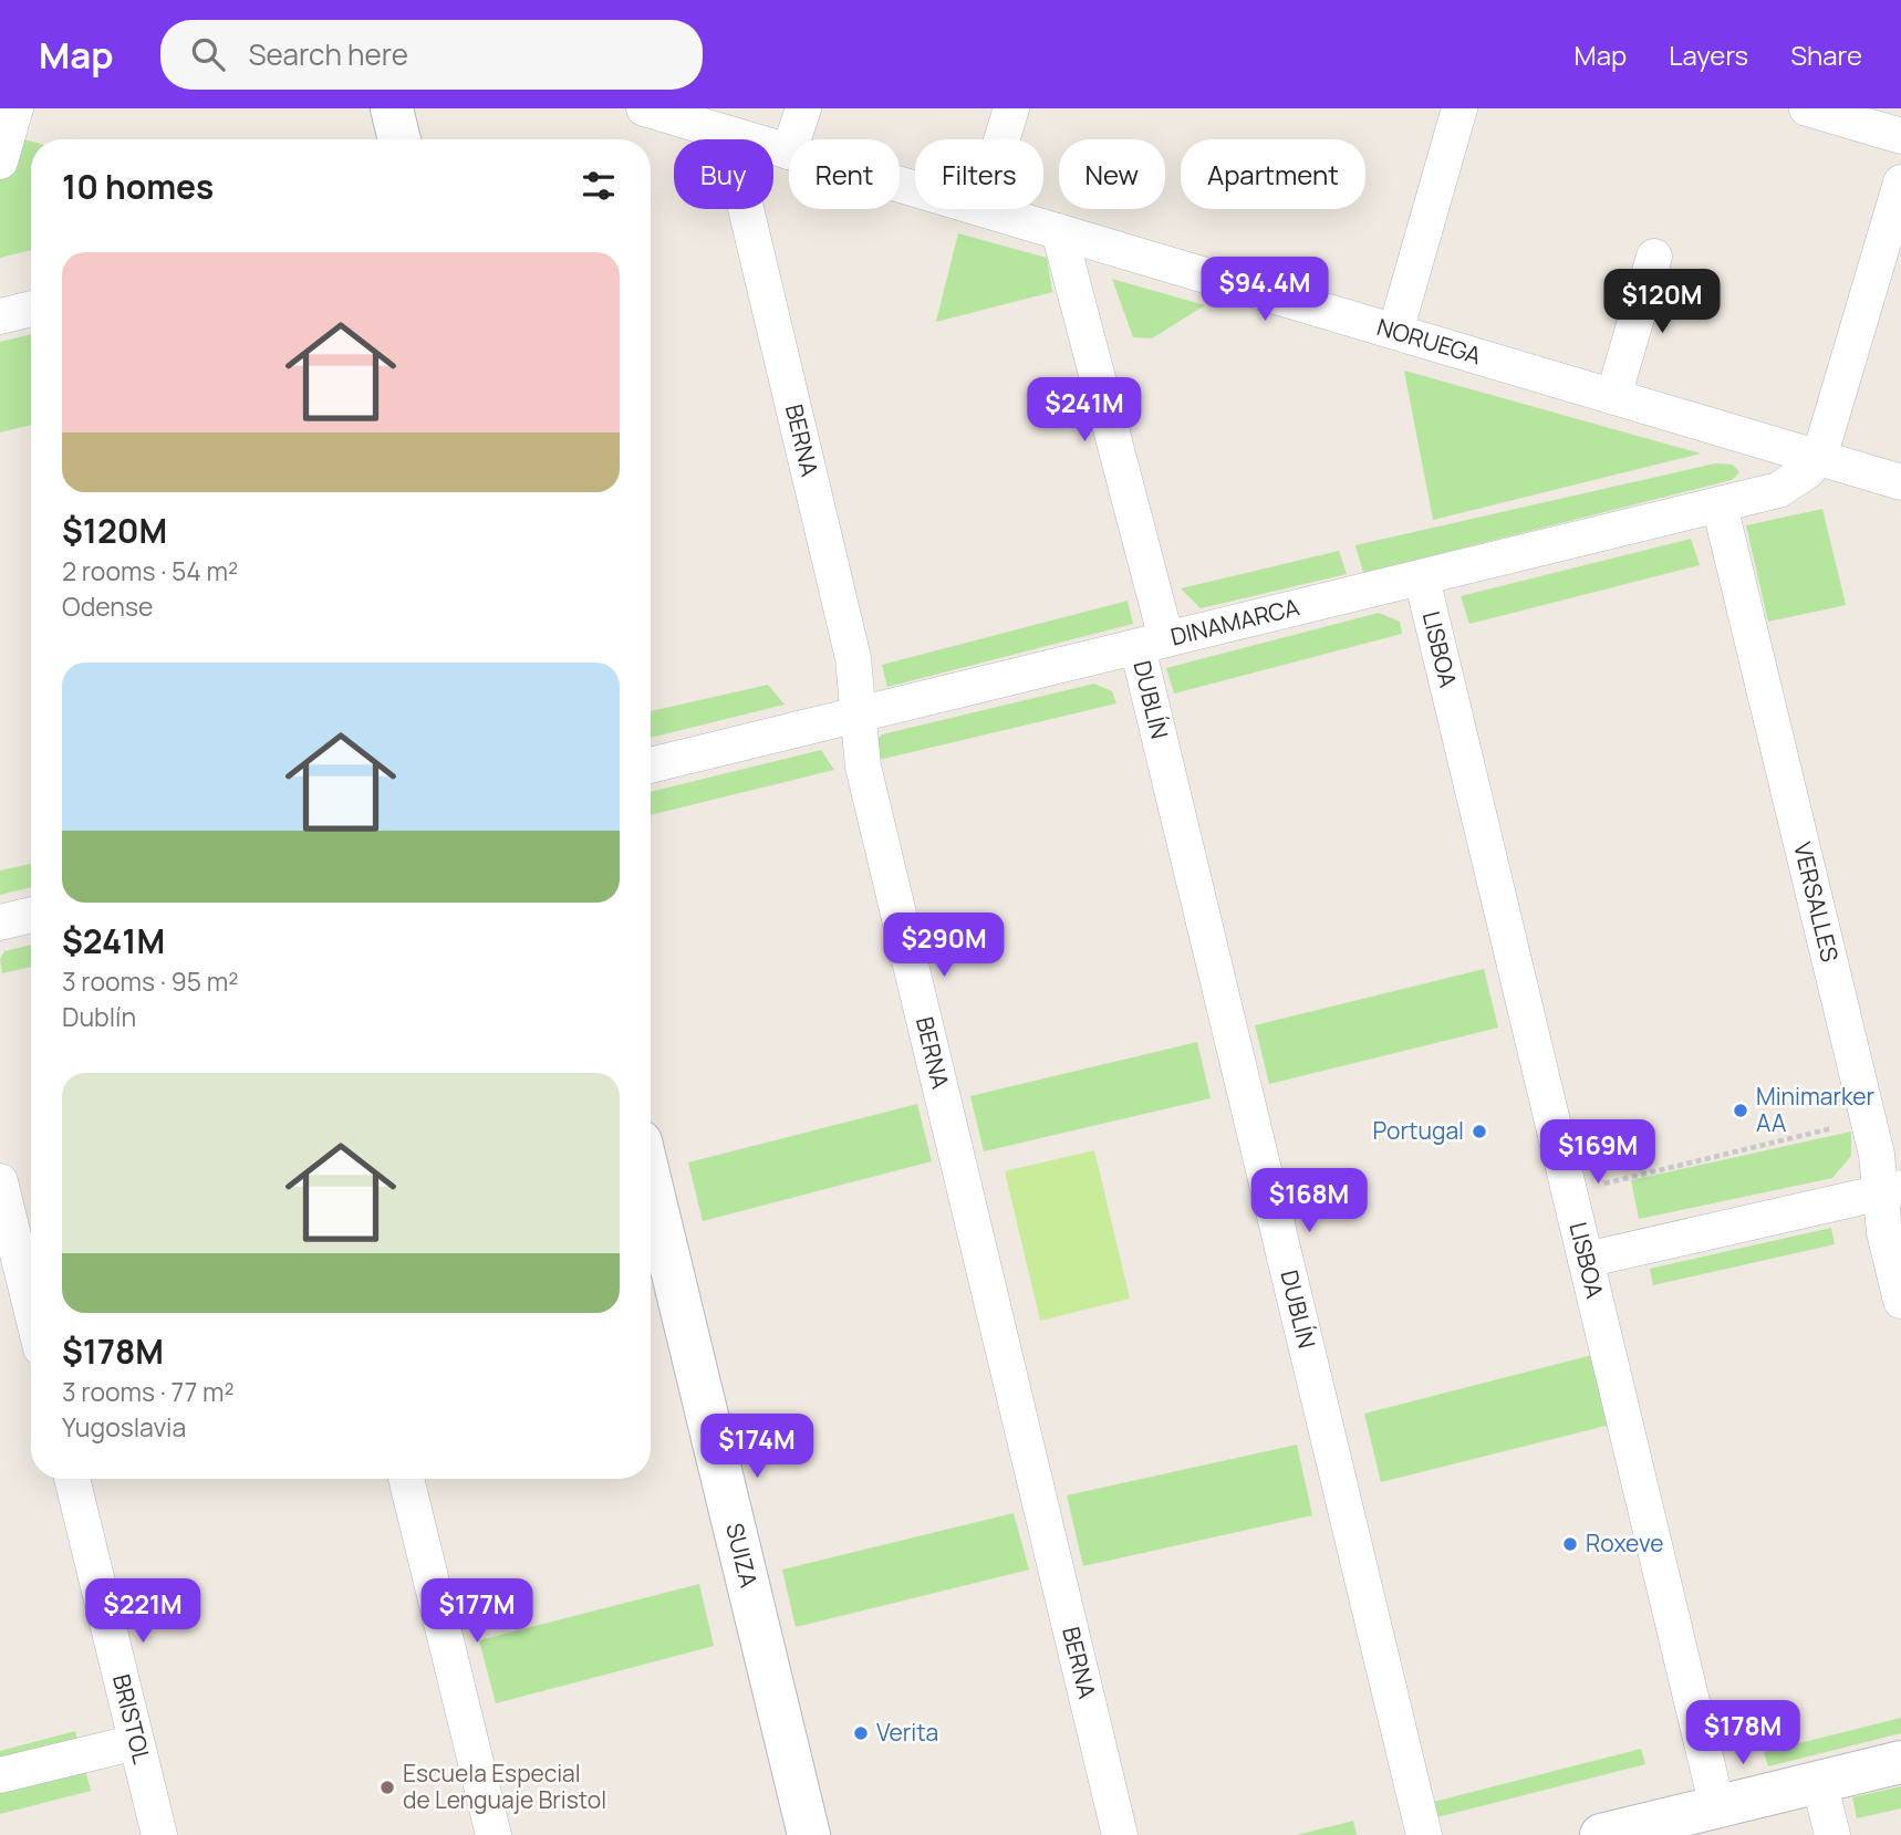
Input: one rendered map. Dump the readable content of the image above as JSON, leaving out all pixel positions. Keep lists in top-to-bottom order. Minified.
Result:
{"streets":{"street":["NORUEGA","BERNA","DINAMARCA","LISBOA","DUBLÍN","VERSALLES","SUIZA","BRISTOL"]},"crossings":[["NORUEGA","BERNA"],["NORUEGA","DINAMARCA"],["NORUEGA","DUBLÍN"],["BERNA","DINAMARCA"],["DINAMARCA","LISBOA"],["DINAMARCA","DUBLÍN"],["DINAMARCA","VERSALLES"]],"places":["Minimarker AA","Portugal","Roxeve","Verita","Escuela Especial de Lenguaje Bristol"],"page":{"header":"Map","search":"Search here","nav":["Map","Layers","Share"],"chip":["Buy","Rent","Filters","New","Apartment"],"heading":"10 homes","list":[{"name":"$120M","note":"2 rooms · 54 m² · Odense"},{"name":"$241M","note":"3 rooms · 95 m² · Dublín"},{"name":"$178M","note":"3 rooms · 77 m² · Yugoslavia"}],"price":["$94.4M","$120M","$241M","$290M","$169M","$168M","$174M","$221M","$177M","$178M"]}}
